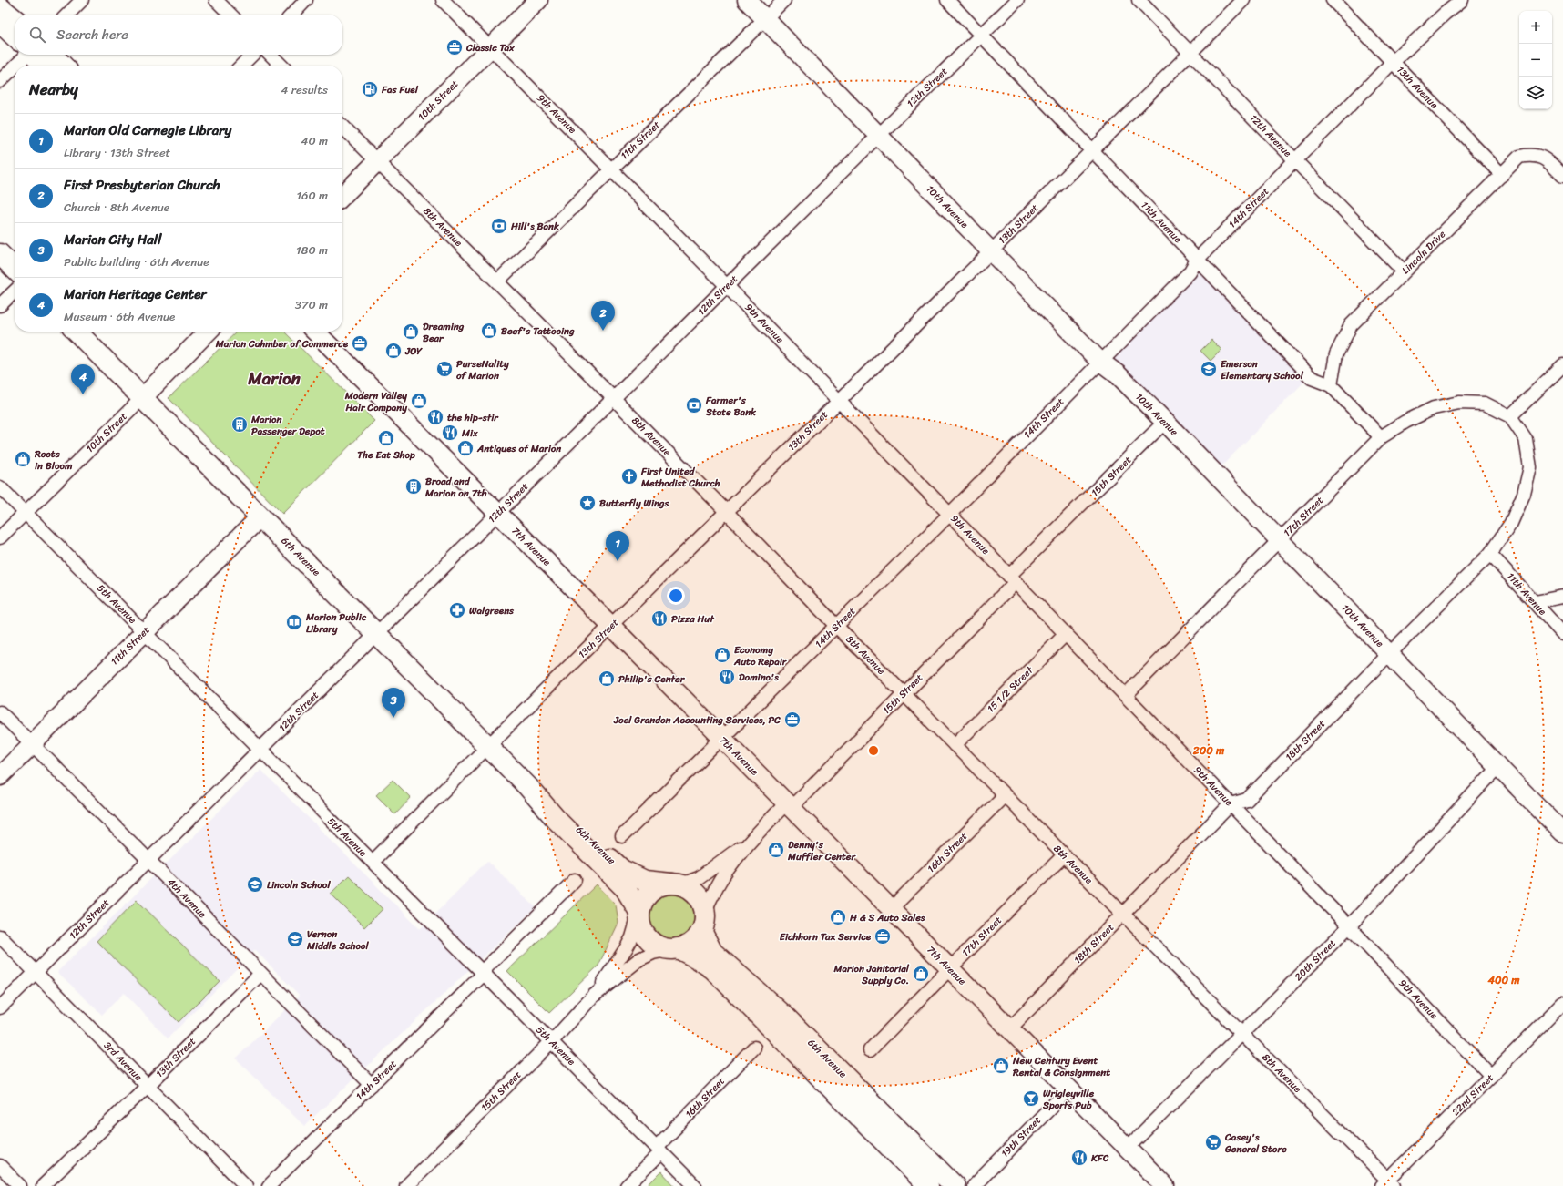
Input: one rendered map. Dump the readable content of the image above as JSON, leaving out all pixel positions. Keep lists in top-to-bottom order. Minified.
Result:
{"streets":{"main road":["6th Avenue"],"street":["12th Street","13th Avenue","10th Street","9th Avenue","12th Avenue","11th Street","10th Avenue","14th Street","11th Avenue","13th Street","8th Avenue","Lincoln Drive","15th Street","17th Street","7th Avenue","5th Avenue","15 1/2 Street","18th Street","16th Street","4th Avenue","20th Street","3rd Avenue","22nd Street","19th Street"]},"crossings":[["12th Street","9th Avenue"],["12th Street","10th Avenue"],["12th Street","11th Avenue"],["12th Street","8th Avenue"],["12th Street","7th Avenue"],["12th Street","6th Avenue"],["12th Street","5th Avenue"],["12th Street","4th Avenue"],["12th Street","3rd Avenue"],["13th Avenue","14th Street"],["13th Avenue","Lincoln Drive"],["10th Street","9th Avenue"],["10th Street","8th Avenue"],["10th Street","6th Avenue"],["10th Street","5th Avenue"],["9th Avenue","11th Street"],["9th Avenue","14th Street"],["9th Avenue","13th Street"],["9th Avenue","15th Street"],["9th Avenue","17th Street"],["9th Avenue","15 1/2 Street"],["9th Avenue","18th Street"],["9th Avenue","20th Street"],["9th Avenue","22nd Street"],["12th Avenue","14th Street"],["12th Avenue","13th Street"],["12th Avenue","Lincoln Drive"],["11th Street","10th Avenue"],["11th Street","8th Avenue"],["11th Street","6th Avenue"],["11th Street","5th Avenue"],["11th Street","4th Avenue"],["10th Avenue","14th Street"],["10th Avenue","13th Street"],["10th Avenue","15th Street"],["10th Avenue","17th Street"],["10th Avenue","18th Street"],["10th Avenue","20th Street"],["14th Street","11th Avenue"],["14th Street","8th Avenue"],["14th Street","7th Avenue"],["14th Street","5th Avenue"],["14th Street","4th Avenue"],["11th Avenue","13th Street"],["11th Avenue","Lincoln Drive"],["11th Avenue","17th Street"],["11th Avenue","18th Street"],["13th Street","8th Avenue"],["13th Street","7th Avenue"],["13th Street","6th Avenue"],["13th Street","5th Avenue"],["13th Street","4th Avenue"],["13th Street","3rd Avenue"],["8th Avenue","15th Street"],["8th Avenue","17th Street"],["8th Avenue","15 1/2 Street"],["8th Avenue","18th Street"],["8th Avenue","16th Street"],["8th Avenue","20th Street"],["8th Avenue","22nd Street"],["15th Street","7th Avenue"],["15th Street","6th Avenue"],["15th Street","5th Avenue"],["17th Street","7th Avenue"],["17th Street","18th Street"],["7th Avenue","18th Street"],["7th Avenue","16th Street"],["7th Avenue","20th Street"],["7th Avenue","19th Street"],["5th Avenue","16th Street"]],"districts":["Marion"],"places":{"office":["Classic Tax","Marion Cahmber of Commerce","Joel Grandon Accounting Services, PC","Eichhorn Tax Service"],"fuel station":["Fas Fuel"],"bank":["Hill's Bank","Farmer's State Bank"],"shop":["Beef's Tattooing","Dreaming Bear","JOY","Modern Valley Hair Company","The Eat Shop","Antiques of Marion","Roots in Bloom","Economy Auto Repair","Philip's Center","Denny's Muffler Center","H & S Auto Sales","Marion Janitorial Supply Co.","New Century Event Rental & Consignment"],"supermarket":["PurseNality of Marion","Casey's General Store"],"school or university":["Emerson Elementary School","Lincoln School","Vernon Middle School"],"restaurant":["the hip-stir","Mix","Pizza Hut","Domino's","KFC"],"building":["Marion Passenger Depot","Broad and Marion on 7th"],"church":["First United Methodist Church"],"place":["Butterfly Wings"],"pharmacy":["Walgreens"],"library":["Marion Public Library"],"bar":["Wrigleyville Sports Pub"]},"page":{"map_buttons":["+","−"],"search":"Search here","heading":["Nearby","4 results"],"list":[{"mark":"1","name":"Marion Old Carnegie Library","note":"Library · 13th Street","value":"40 m"},{"mark":"2","name":"First Presbyterian Church","note":"Church · 8th Avenue","value":"160 m"},{"mark":"3","name":"Marion City Hall","note":"Public building · 6th Avenue","value":"180 m"},{"mark":"4","name":"Marion Heritage Center","note":"Museum · 6th Avenue","value":"370 m"}],"pins":["2","4","1","3"]},"rings":["200 m","400 m"]}
